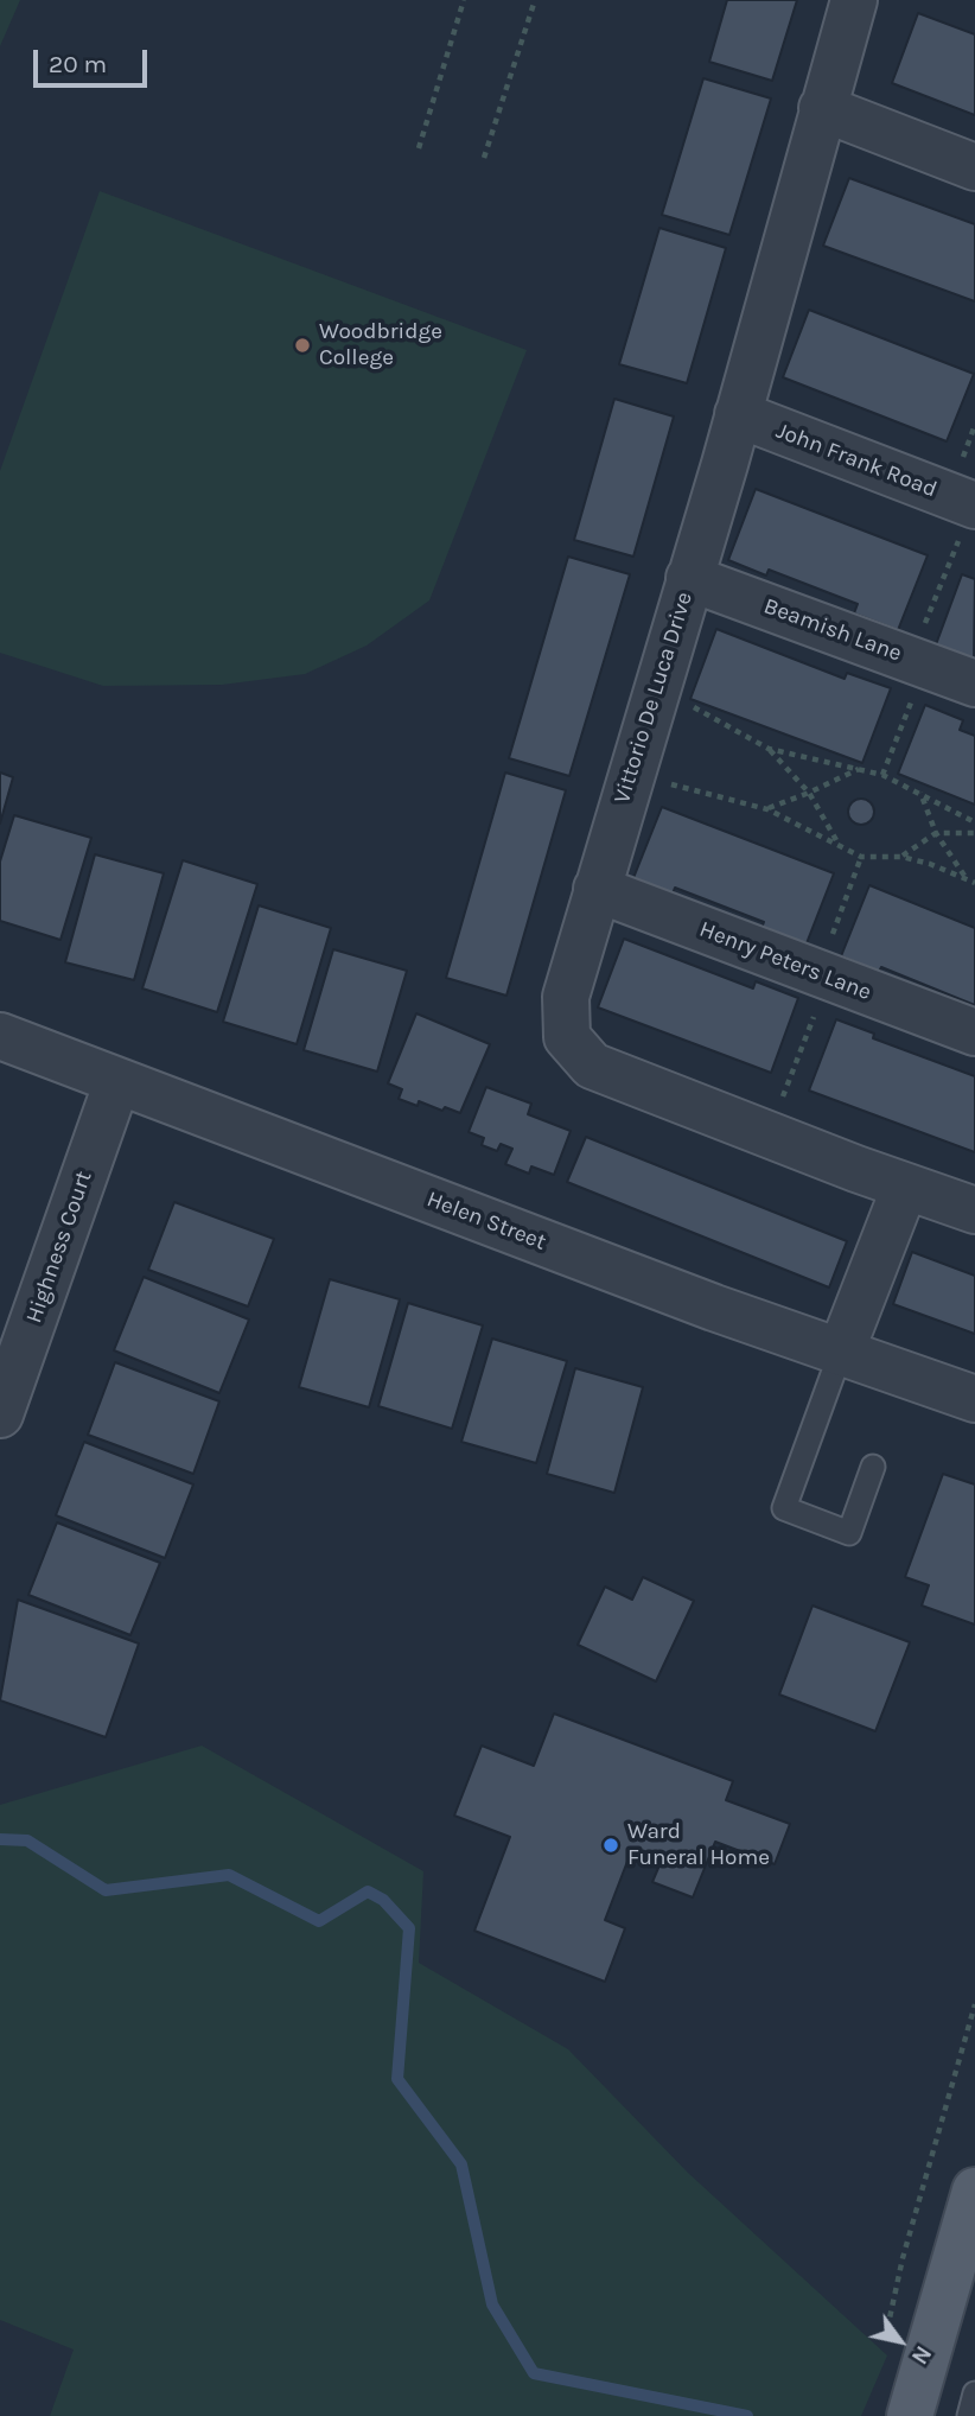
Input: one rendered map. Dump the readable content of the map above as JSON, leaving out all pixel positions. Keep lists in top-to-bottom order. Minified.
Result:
{"streets":{"street":["John Frank Road","Beamish Lane","Vittorio De Luca Drive","Henry Peters Lane","Helen Street","Highness Court"]},"crossings":[["John Frank Road","Vittorio De Luca Drive"],["Beamish Lane","Vittorio De Luca Drive"],["Vittorio De Luca Drive","Henry Peters Lane"],["Helen Street","Highness Court"]],"places":["Woodbridge College","Ward Funeral Home"],"scale_bar":"20 m","north":"bottom right"}
